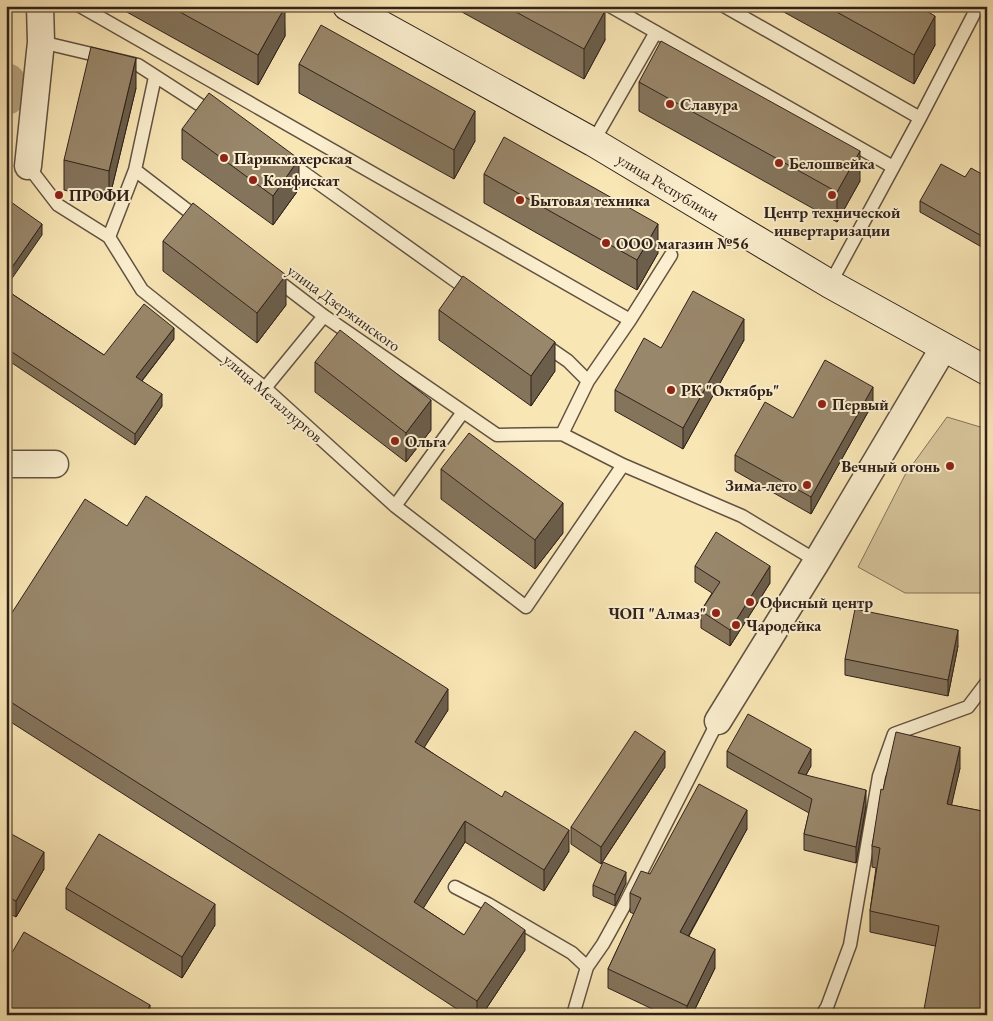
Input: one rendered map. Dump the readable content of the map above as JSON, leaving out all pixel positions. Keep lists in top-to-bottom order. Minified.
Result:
{"streets":{"main road":["улица Республики"],"street":["улица Металлургов"],"lane":["улица Дзержинского"]},"places":["Славура","Парикмахерская","Белошвейка","Конфискат","ПРОФИ","Центр технической инвертаризации","Бытовая техника","ООО магазин №56","РК \"Октябрь\"","Первый","Ольга","Вечный огонь","Зима-лето","Офисный центр","ЧОП \"Алмаз\"","Чародейка"]}
